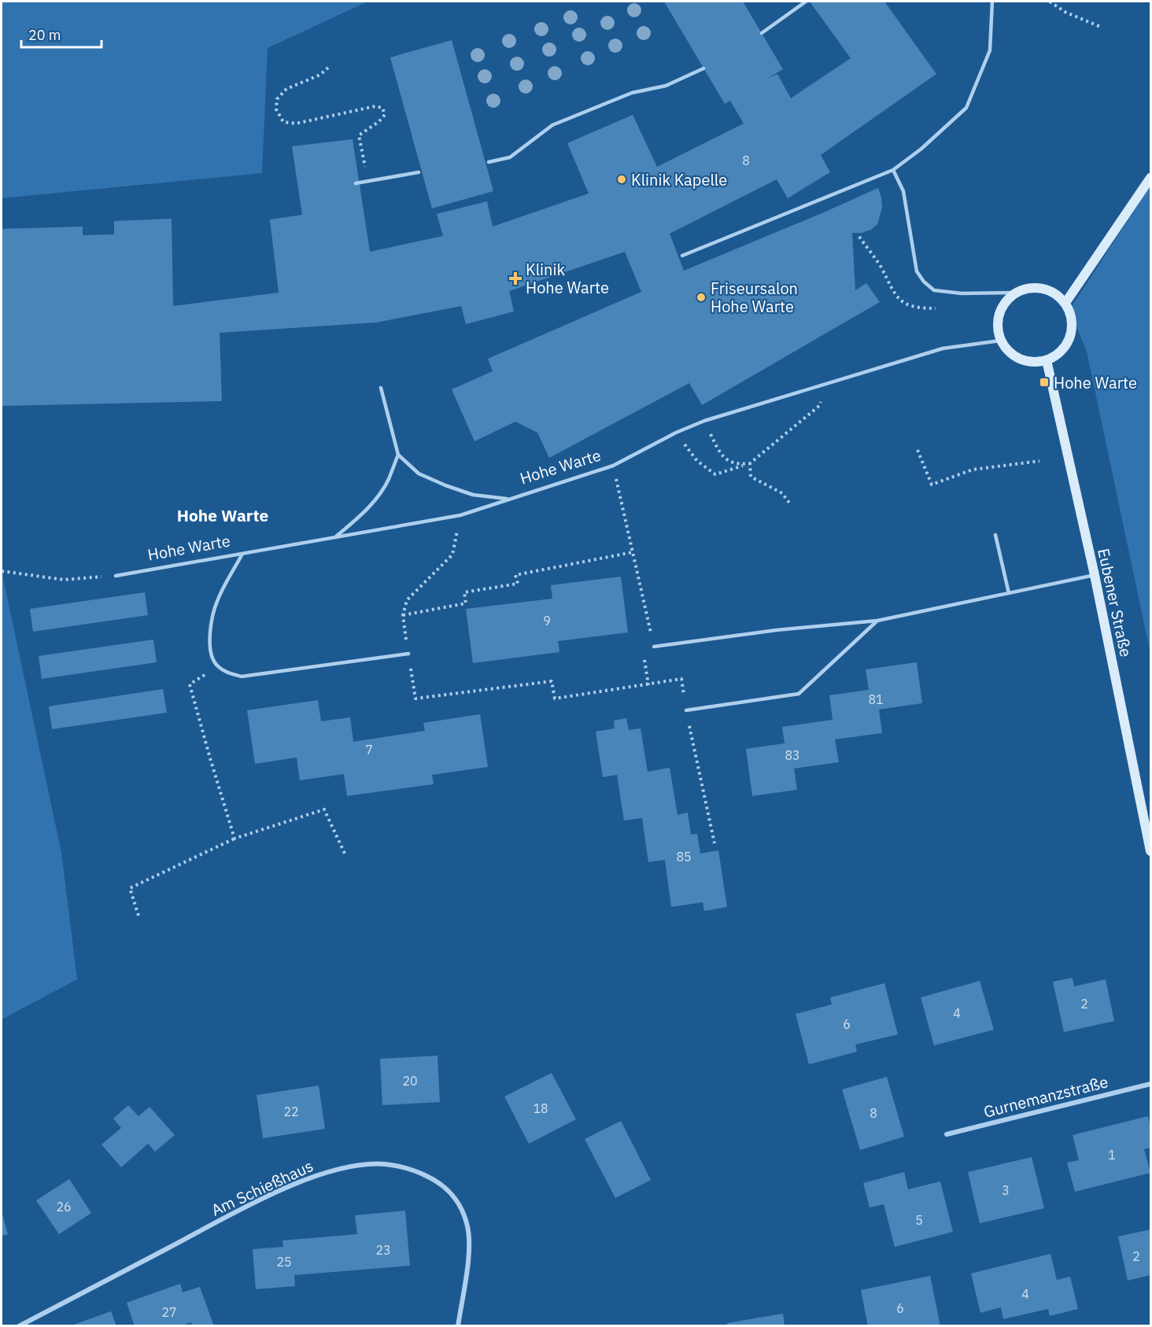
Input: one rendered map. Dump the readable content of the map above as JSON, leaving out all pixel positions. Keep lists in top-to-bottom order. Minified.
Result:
{"streets":{"street":["Eubener Straße","Gurnemanzstraße","Am Schießhaus"],"lane":["Hohe Warte"]},"crossings":[["Hohe Warte","Eubener Straße"]],"districts":["Hohe Warte"],"places":{"other":["Klinik Kapelle","Friseursalon Hohe Warte"],"health":["Klinik Hohe Warte"],"transit":["Hohe Warte"]},"house_numbers":["8","9","81","7","83","85","2","4","6","20","18","22","8","1","3","26","5","23","2","25","4","6","27"],"scale_bar":"20 m"}
